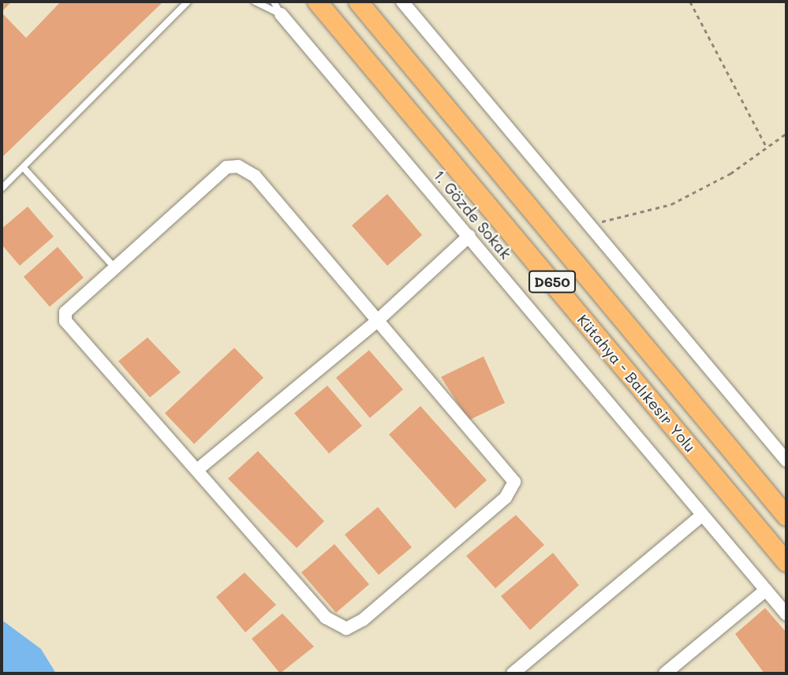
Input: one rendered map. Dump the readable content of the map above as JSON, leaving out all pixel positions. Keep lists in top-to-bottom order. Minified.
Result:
{"streets":{"highway":["D650","Kütahya - Balıkesir Yolu"],"street":["1. Gözde Sokak"]}}
